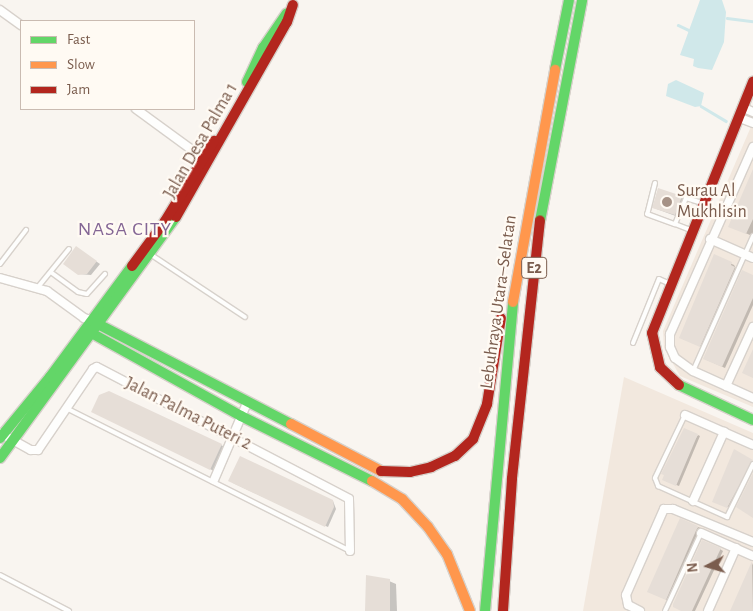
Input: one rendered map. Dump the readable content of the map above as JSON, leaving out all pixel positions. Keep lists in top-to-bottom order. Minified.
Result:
{"streets":{"main road":["Jalan Desa Palma 1","E2","Lebuhraya Utara–Selatan"],"street":["Jalan Palma Puteri 2"]},"districts":["NASA CITY"],"places":["Surau Al Mukhlisin"],"legend":["Fast","Slow","Jam"],"north":"left"}
